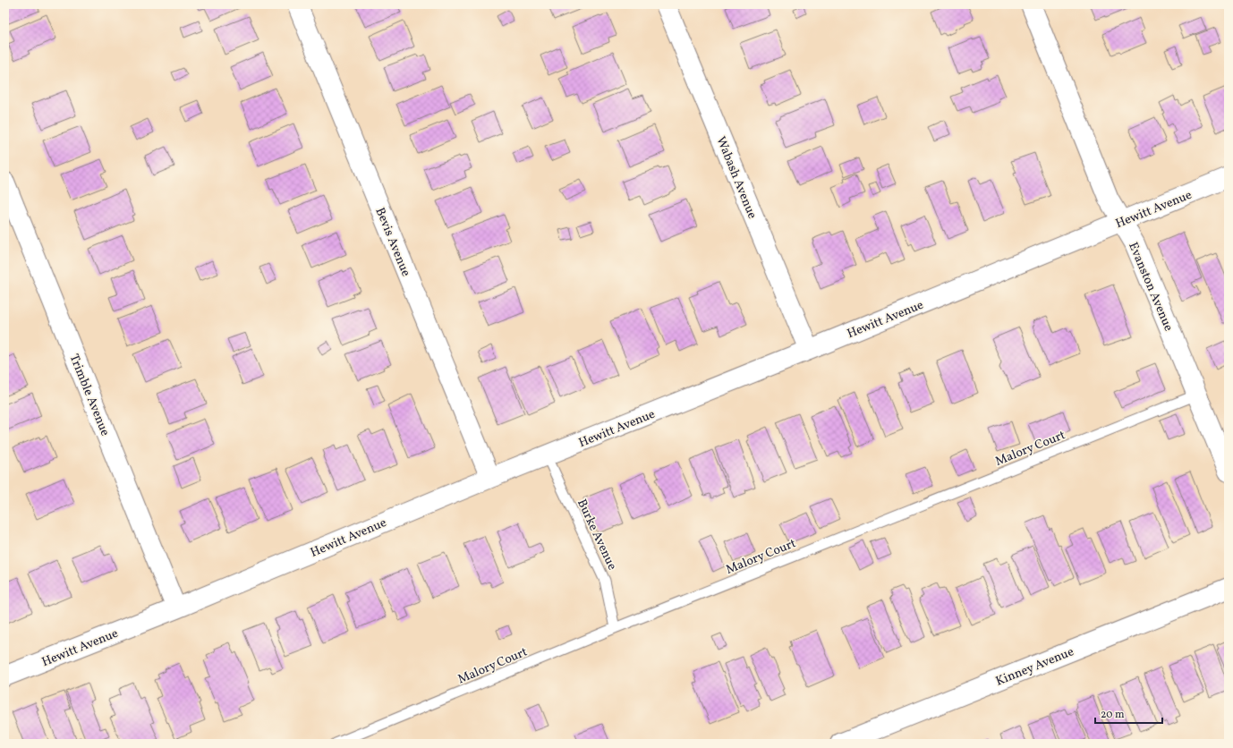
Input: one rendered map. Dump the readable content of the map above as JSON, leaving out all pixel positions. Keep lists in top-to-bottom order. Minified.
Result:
{"streets":{"street":["Wabash Avenue","Hewitt Avenue","Bevis Avenue","Evanston Avenue","Trimble Avenue","Kinney Avenue"],"lane":["Malory Court","Burke Avenue"]},"crossings":[["Wabash Avenue","Hewitt Avenue"],["Hewitt Avenue","Bevis Avenue"],["Hewitt Avenue","Evanston Avenue"],["Hewitt Avenue","Trimble Avenue"],["Hewitt Avenue","Burke Avenue"],["Evanston Avenue","Malory Court"],["Malory Court","Burke Avenue"]],"scale_bar":"20 m"}
